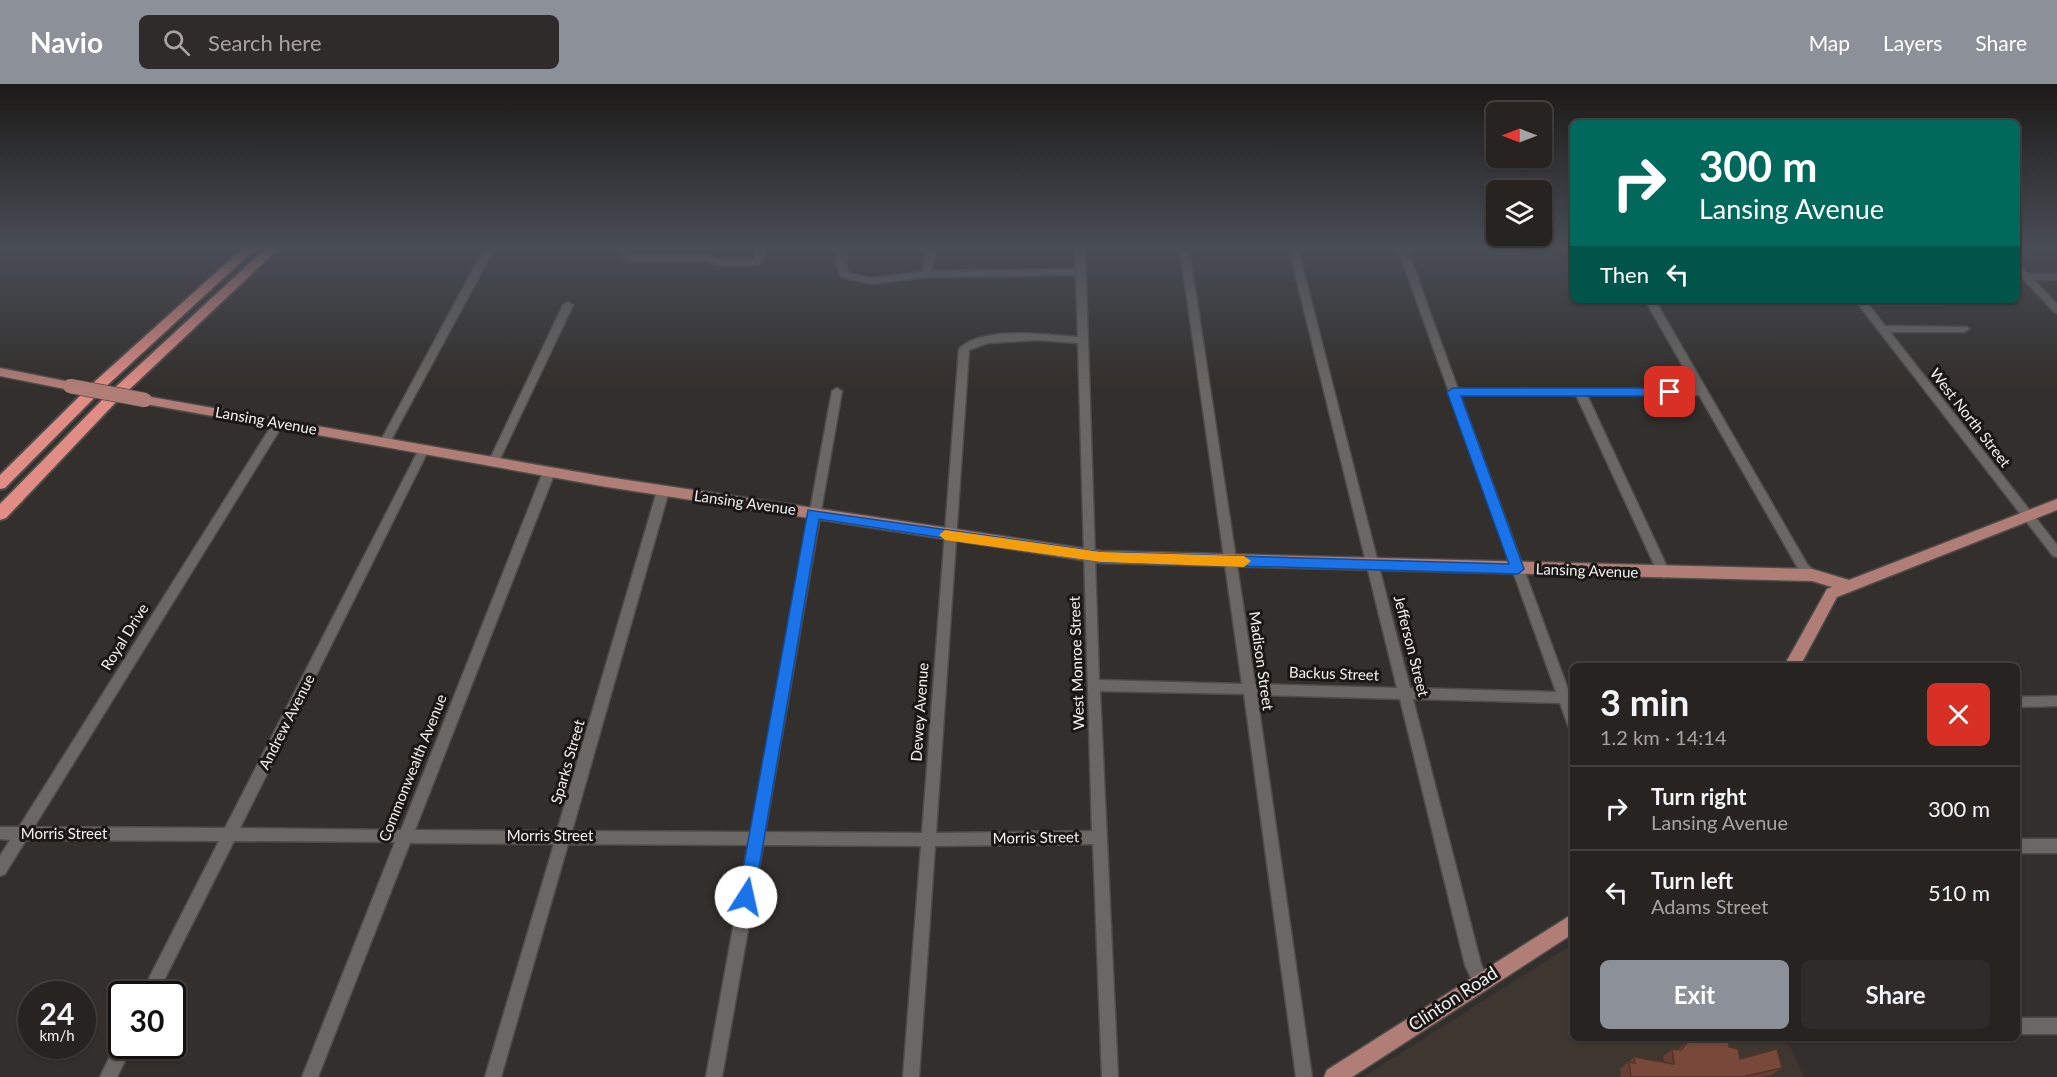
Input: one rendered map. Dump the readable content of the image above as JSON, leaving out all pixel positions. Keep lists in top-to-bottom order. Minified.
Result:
{"streets":{"main road":["Lansing Avenue","Clinton Road"],"street":["West North Street","Royal Drive","Jefferson Street","Madison Street","West Monroe Street","Backus Street","Dewey Avenue","Andrew Avenue","Sparks Street","Commonwealth Avenue","Morris Street"]},"crossings":[["Lansing Avenue","Royal Drive"],["Lansing Avenue","Jefferson Street"],["Lansing Avenue","Madison Street"],["Lansing Avenue","West Monroe Street"],["Lansing Avenue","Dewey Avenue"],["Lansing Avenue","Andrew Avenue"],["Lansing Avenue","Sparks Street"],["Lansing Avenue","Commonwealth Avenue"],["Royal Drive","Morris Street"],["Jefferson Street","Backus Street"],["Jefferson Street","Clinton Road"],["Madison Street","Backus Street"],["West Monroe Street","Backus Street"],["West Monroe Street","Dewey Avenue"],["West Monroe Street","Morris Street"],["Dewey Avenue","Morris Street"],["Andrew Avenue","Morris Street"],["Sparks Street","Morris Street"],["Commonwealth Avenue","Morris Street"]],"north":"left","page":{"header":"Navio","search":"Search here","nav":["Map","Layers","Share"],"turn":["300 m","Lansing Avenue"],"then":"Then","heading":["3 min","1.2 km · 14:14"],"list":[{"name":"Turn right","note":"Lansing Avenue","value":"300 m"},{"name":"Turn left","note":"Adams Street","value":"510 m"}],"buttons":["Exit","Share"],"speed":"24 km/h","limit":"30"}}
